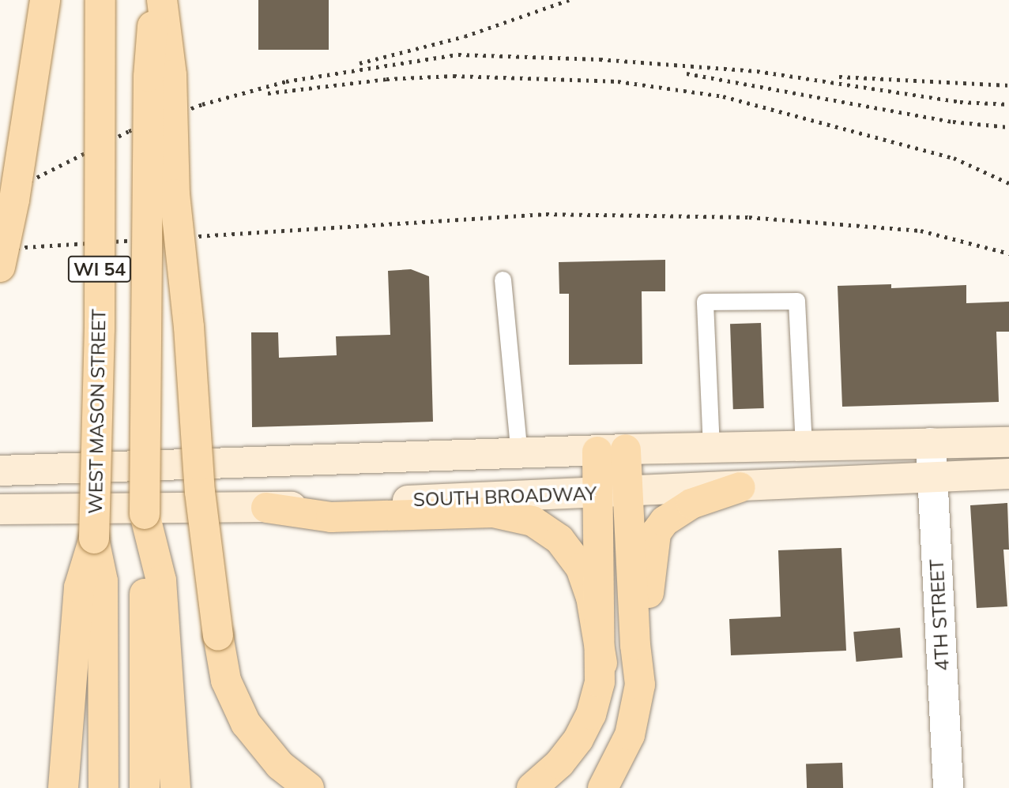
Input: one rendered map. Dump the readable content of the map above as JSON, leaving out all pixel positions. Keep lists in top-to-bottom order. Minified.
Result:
{"streets":{"main road":["WI 54","WEST MASON STREET"],"street":["SOUTH BROADWAY","4TH STREET"]},"crossings":[["SOUTH BROADWAY","4TH STREET"]]}
